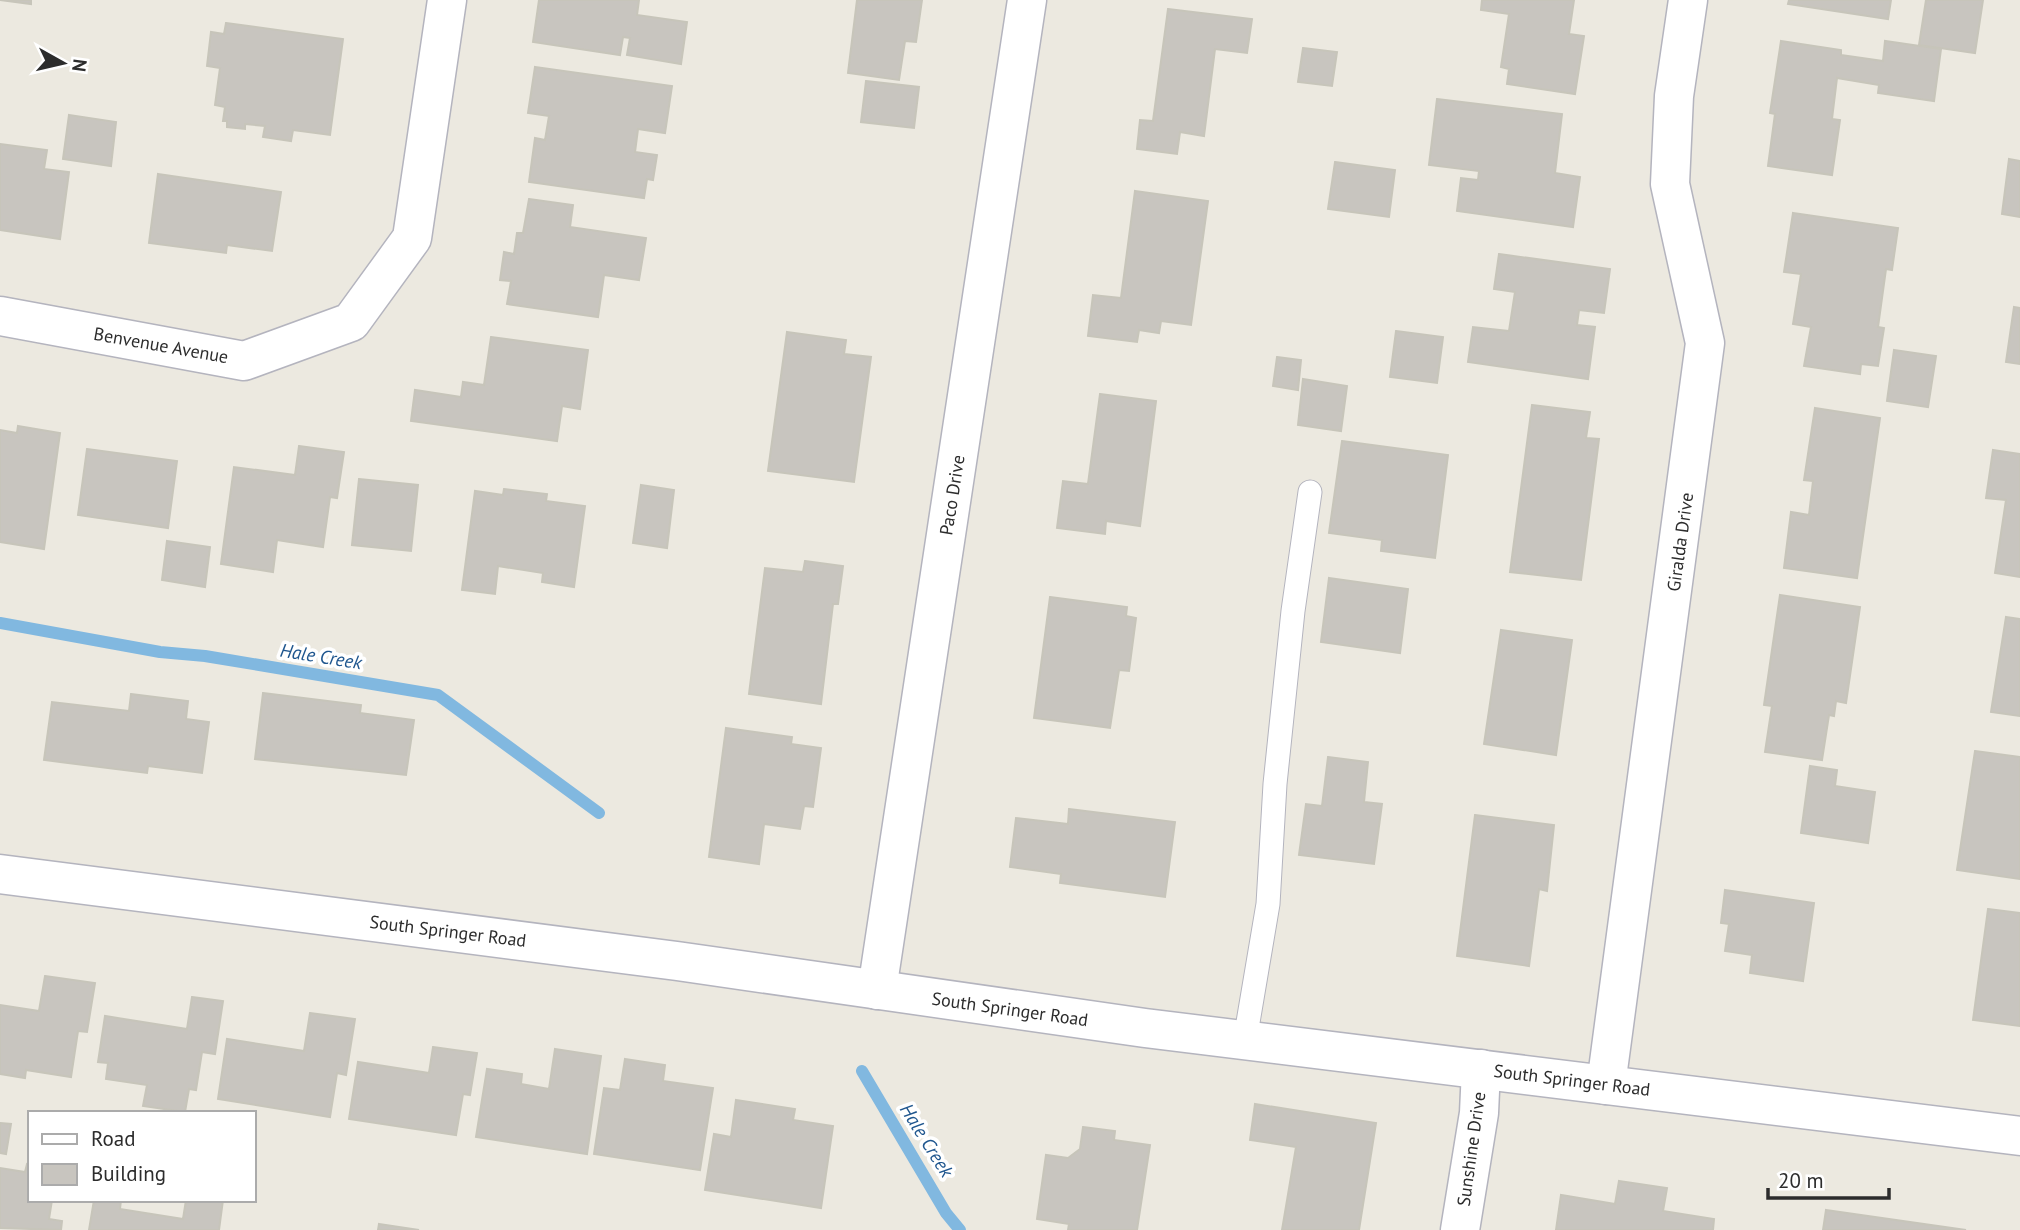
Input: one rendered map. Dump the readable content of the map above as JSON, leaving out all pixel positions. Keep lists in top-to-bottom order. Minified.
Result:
{"streets":{"street":["Benvenue Avenue","Paco Drive","Giralda Drive","South Springer Road","Sunshine Drive"]},"crossings":[["Paco Drive","South Springer Road"],["Giralda Drive","South Springer Road"],["South Springer Road","Sunshine Drive"]],"water":["Hale Creek"],"legend":["Road","Building"],"scale_bar":"20 m","north":"right"}
